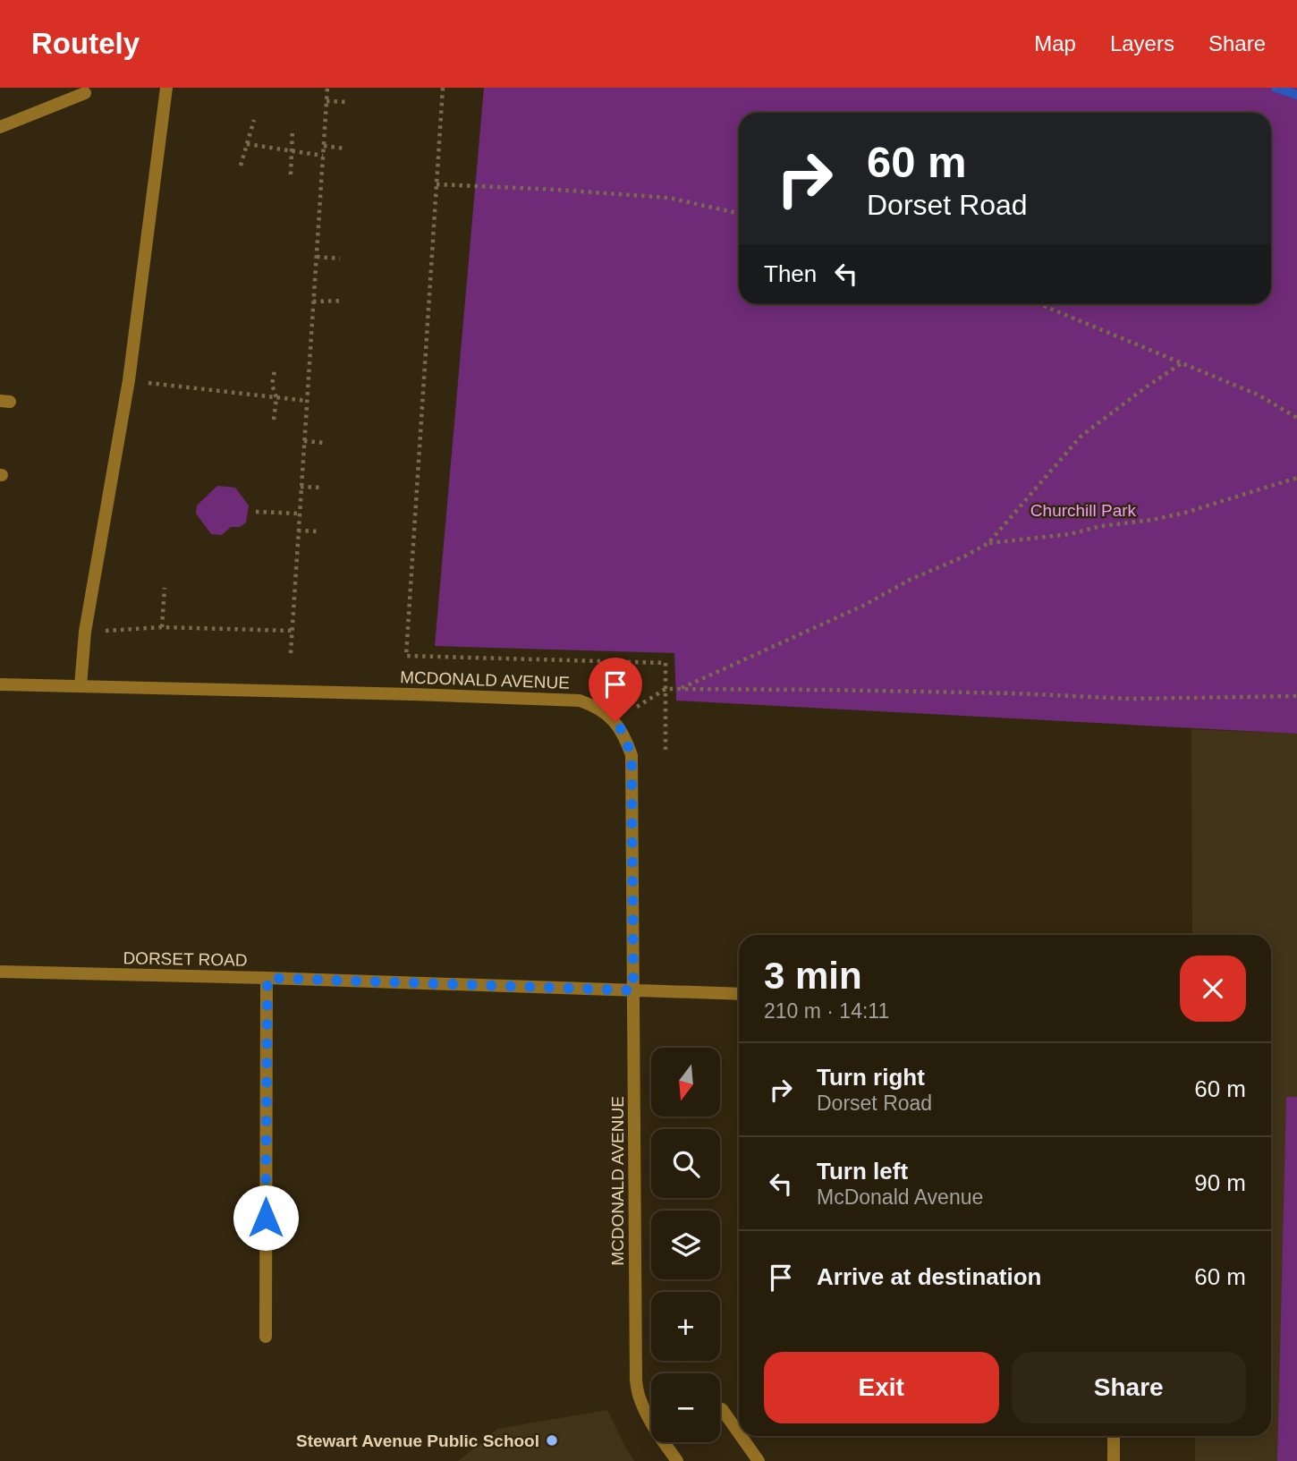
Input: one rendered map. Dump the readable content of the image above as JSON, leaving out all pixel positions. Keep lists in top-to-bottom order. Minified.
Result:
{"streets":{"street":["MCDONALD AVENUE","DORSET ROAD"]},"crossings":[["MCDONALD AVENUE","DORSET ROAD"]],"parks":["Churchill Park"],"places":["Stewart Avenue Public School"],"north":"bottom","page":{"header":"Routely","nav":["Map","Layers","Share"],"turn":["60 m","Dorset Road"],"then":"Then","heading":["3 min","210 m · 14:11"],"list":[{"name":"Turn right","note":"Dorset Road","value":"60 m"},{"name":"Turn left","note":"McDonald Avenue","value":"90 m"},{"name":"Arrive at destination","value":"60 m"}],"map_buttons":["+","−"],"buttons":["Exit","Share"]}}
